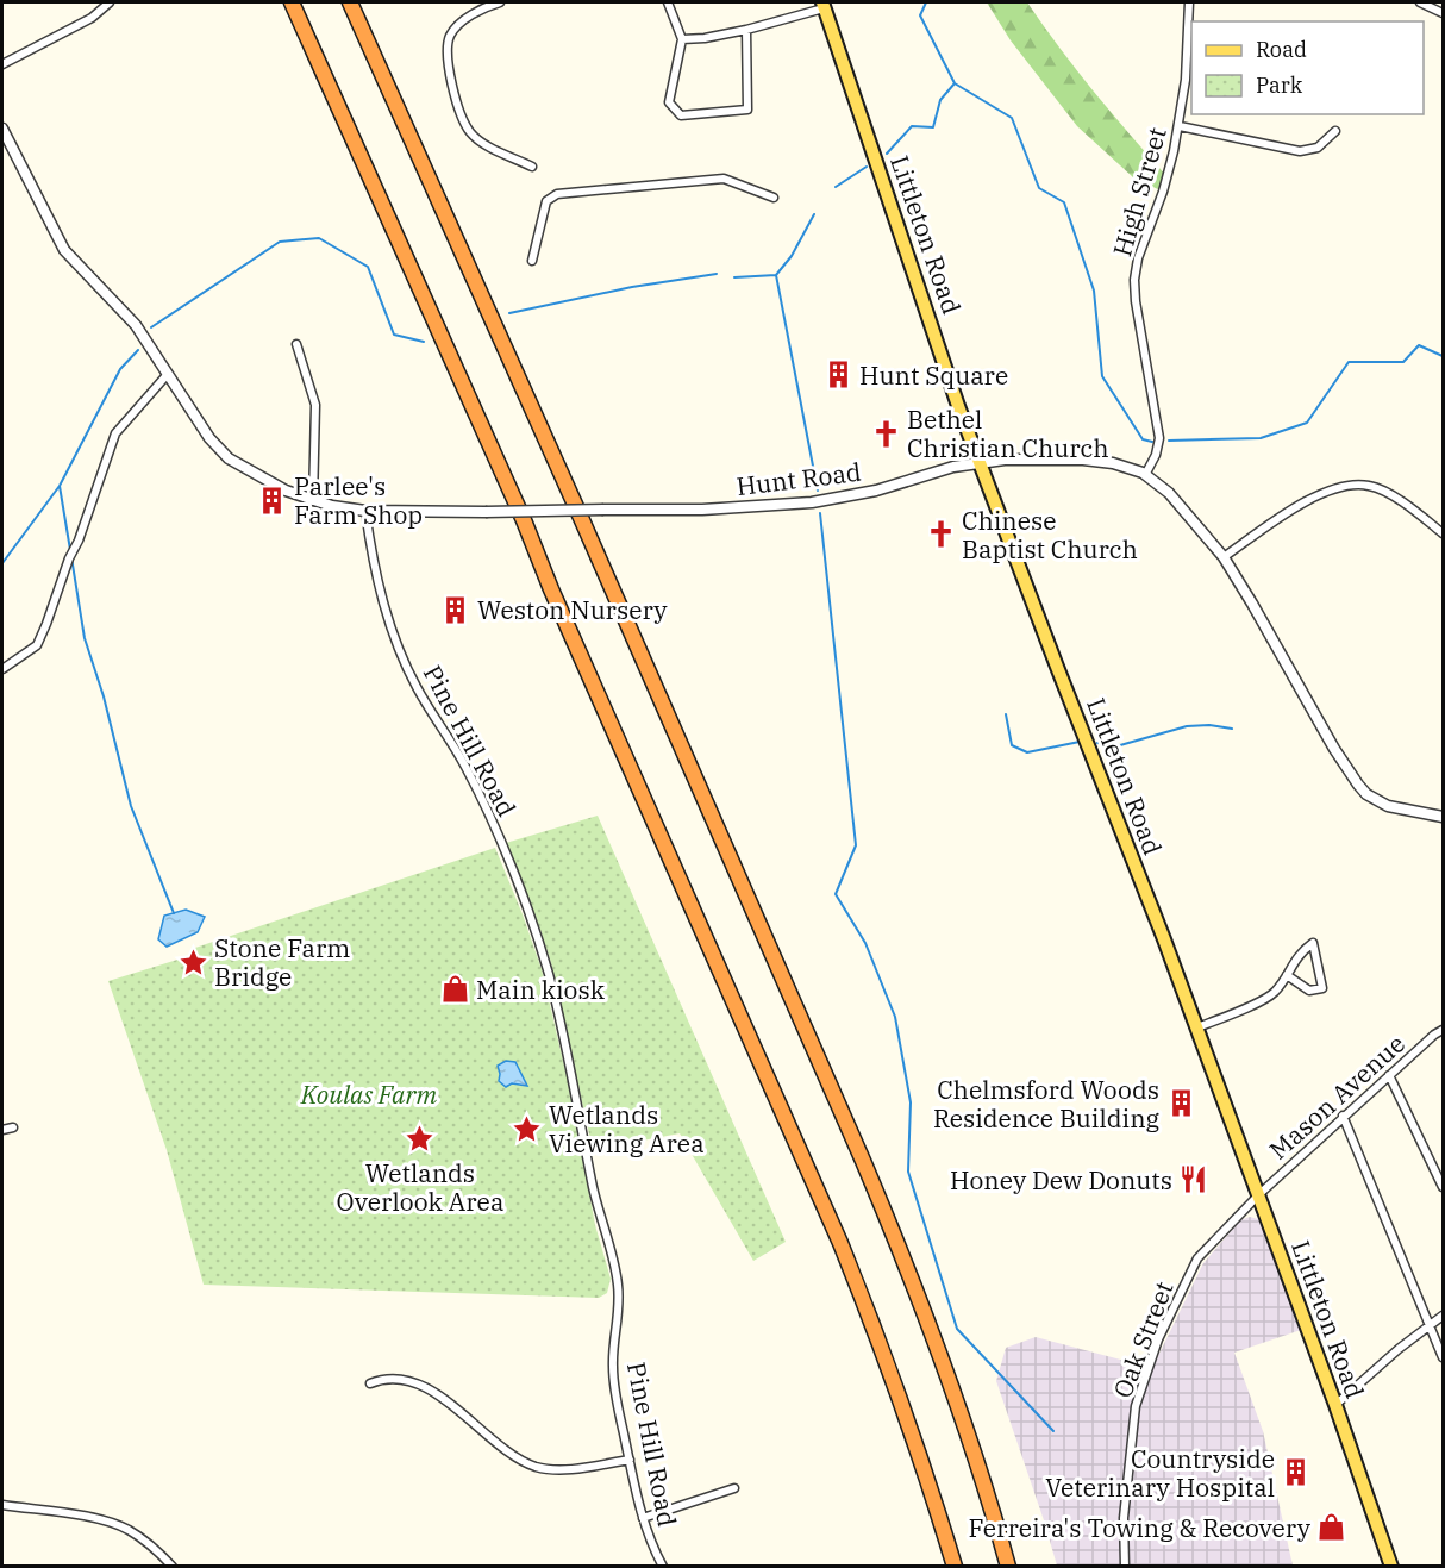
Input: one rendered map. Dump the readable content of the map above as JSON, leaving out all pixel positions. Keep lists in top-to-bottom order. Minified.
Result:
{"streets":{"main road":["Littleton Road"],"street":["High Street","Hunt Road","Pine Hill Road","Mason Avenue","Oak Street"]},"crossings":[["High Street","Hunt Road"],["Littleton Road","Hunt Road"],["Littleton Road","Mason Avenue"],["Littleton Road","Oak Street"],["Hunt Road","Pine Hill Road"],["Mason Avenue","Oak Street"]],"parks":["Koulas Farm"],"places":{"building":["Hunt Square","Parlee's Farm Shop","Weston Nursery","Chelmsford Woods Residence Building","Countryside Veterinary Hospital"],"church":["Bethel Christian Church","Chinese Baptist Church"],"place":["Stone Farm Bridge","Wetlands Viewing Area","Wetlands Overlook Area"],"shop":["Main kiosk","Ferreira's Towing & Recovery"],"restaurant":["Honey Dew Donuts"]},"legend":["Road","Park"]}
